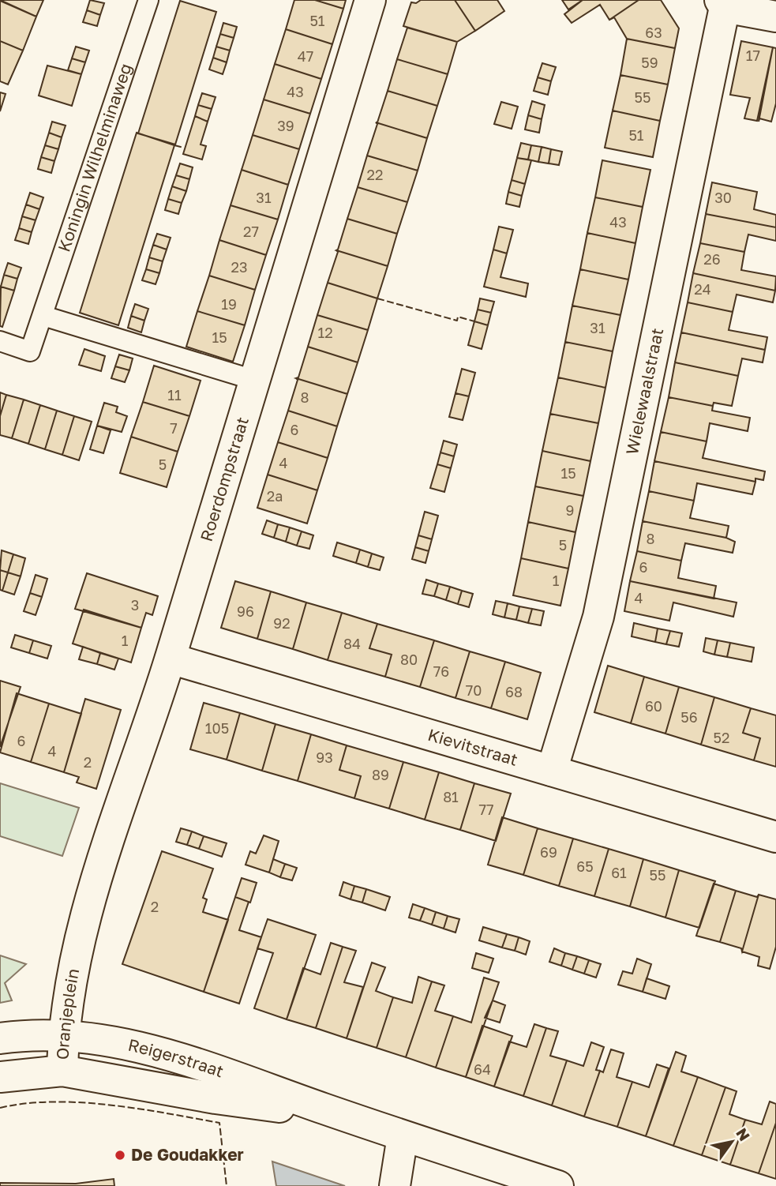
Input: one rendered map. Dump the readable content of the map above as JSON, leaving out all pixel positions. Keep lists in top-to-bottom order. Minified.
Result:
{"streets":{"street":["Wielewaalstraat","Roerdompstraat","Kievitstraat","Oranjeplein","Reigerstraat"],"lane":["Koningin Wilhelminaweg"]},"crossings":[["Wielewaalstraat","Kievitstraat"],["Roerdompstraat","Kievitstraat"],["Roerdompstraat","Oranjeplein"],["Oranjeplein","Reigerstraat"]],"places":["De Goudakker"],"house_numbers":["51","63","17","47","59","43","55","39","51","22","31","30","43","27","26","23","24","19","31","12","15","11","8","7","6","4","5","15","2a","9","8","5","6","1","4","3","96","92","1","84","80","76","70","68","60","56","105","52","6","4","93","2","89","81","77","69","65","61","55","2","64"],"north":"top right"}
